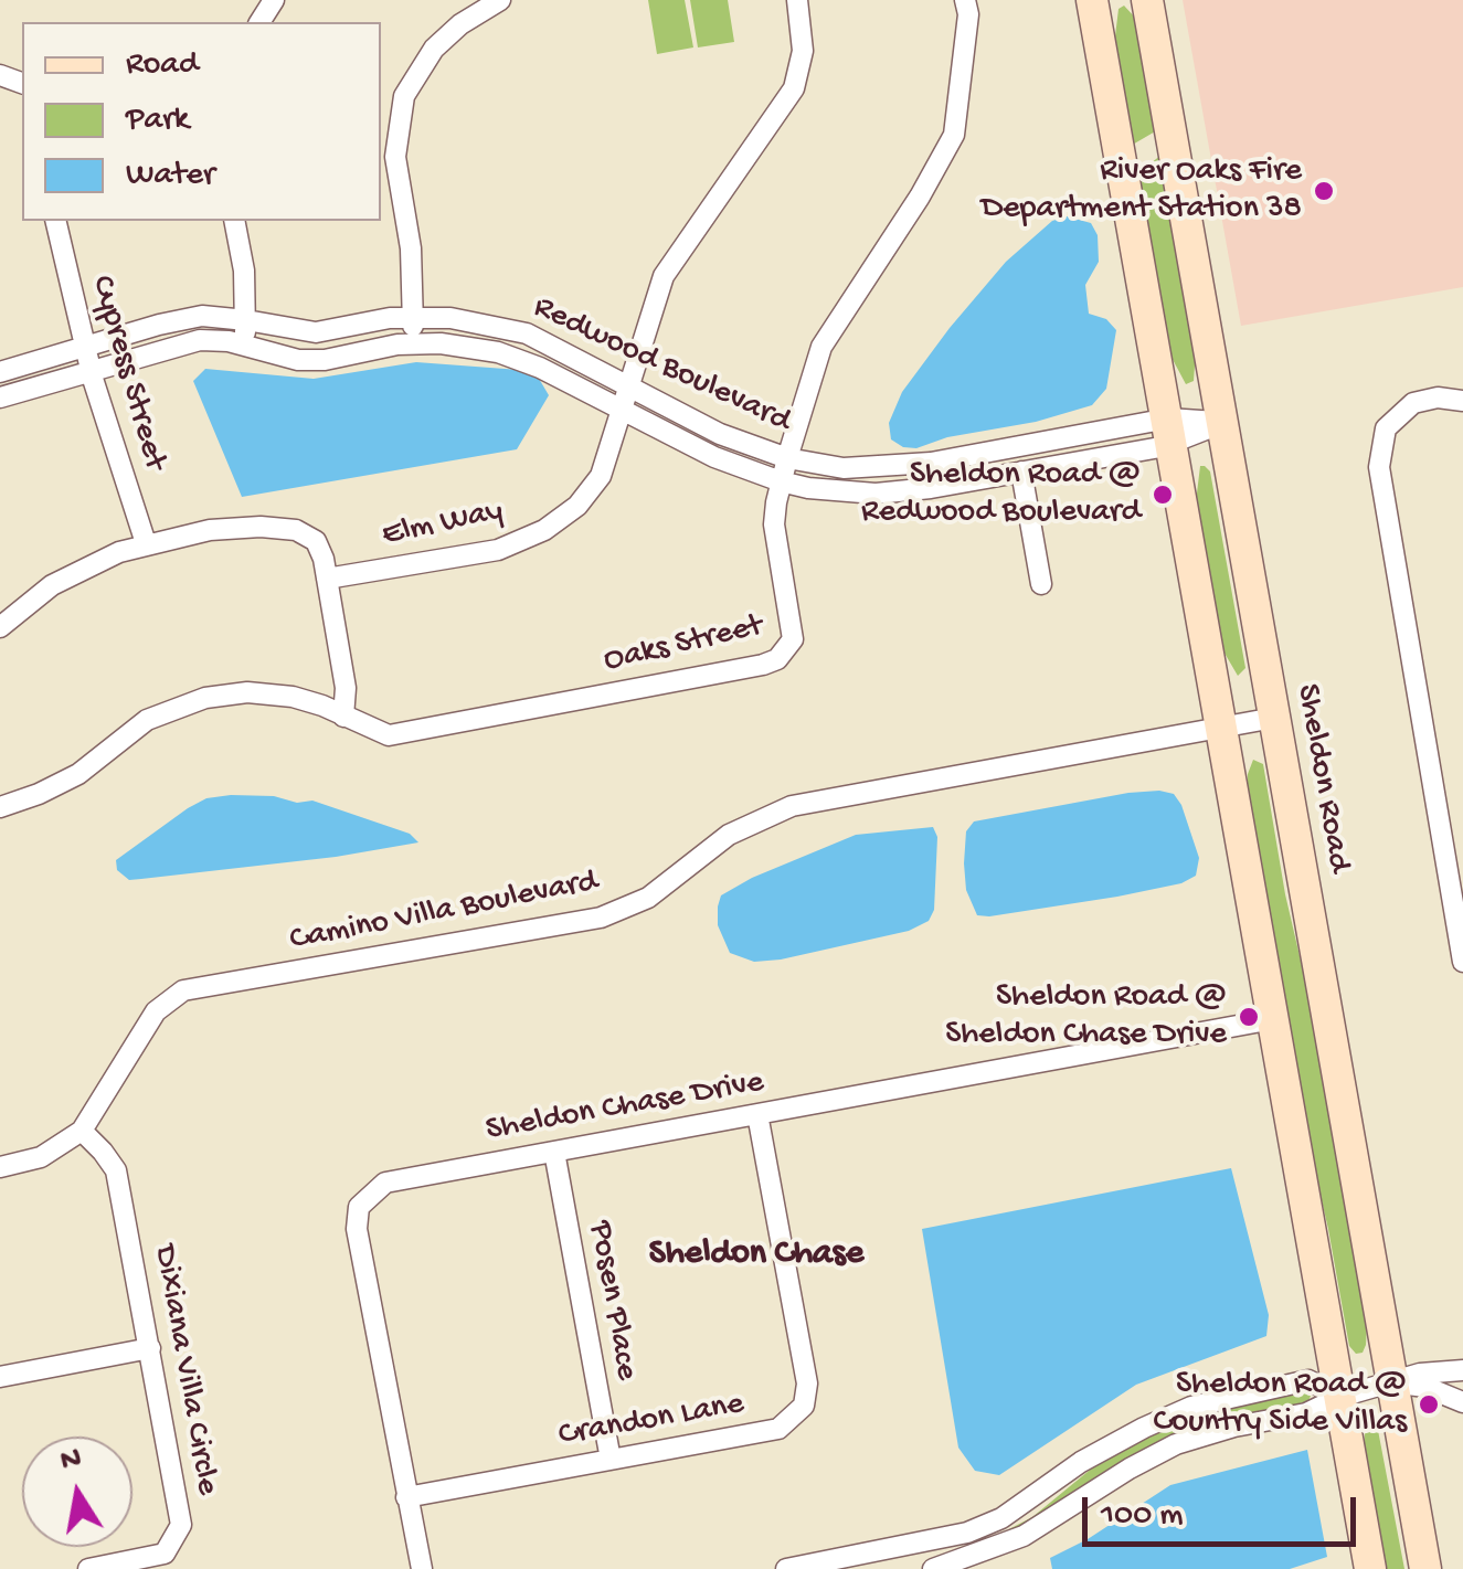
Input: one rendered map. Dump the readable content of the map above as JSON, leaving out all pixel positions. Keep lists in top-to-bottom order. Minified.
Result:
{"streets":{"main road":["Sheldon Road"],"street":["Redwood Boulevard","Cypress Street","Elm Way","Oaks Street","Camino Villa Boulevard","Sheldon Chase Drive","Posen Place","Dixiana Villa Circle","Crandon Lane"]},"crossings":[["Redwood Boulevard","Cypress Street"],["Redwood Boulevard","Elm Way"],["Redwood Boulevard","Oaks Street"],["Redwood Boulevard","Sheldon Road"],["Sheldon Road","Camino Villa Boulevard"],["Camino Villa Boulevard","Dixiana Villa Circle"],["Sheldon Chase Drive","Posen Place"],["Sheldon Chase Drive","Crandon Lane"],["Posen Place","Crandon Lane"]],"districts":["Sheldon Chase"],"places":["River Oaks Fire Department Station 38","Sheldon Road @ Redwood Boulevard","Sheldon Road @ Sheldon Chase Drive","Sheldon Road @ Country Side Villas"],"legend":["Road","Park","Water"],"scale_bar":"100 m","north":"top"}
